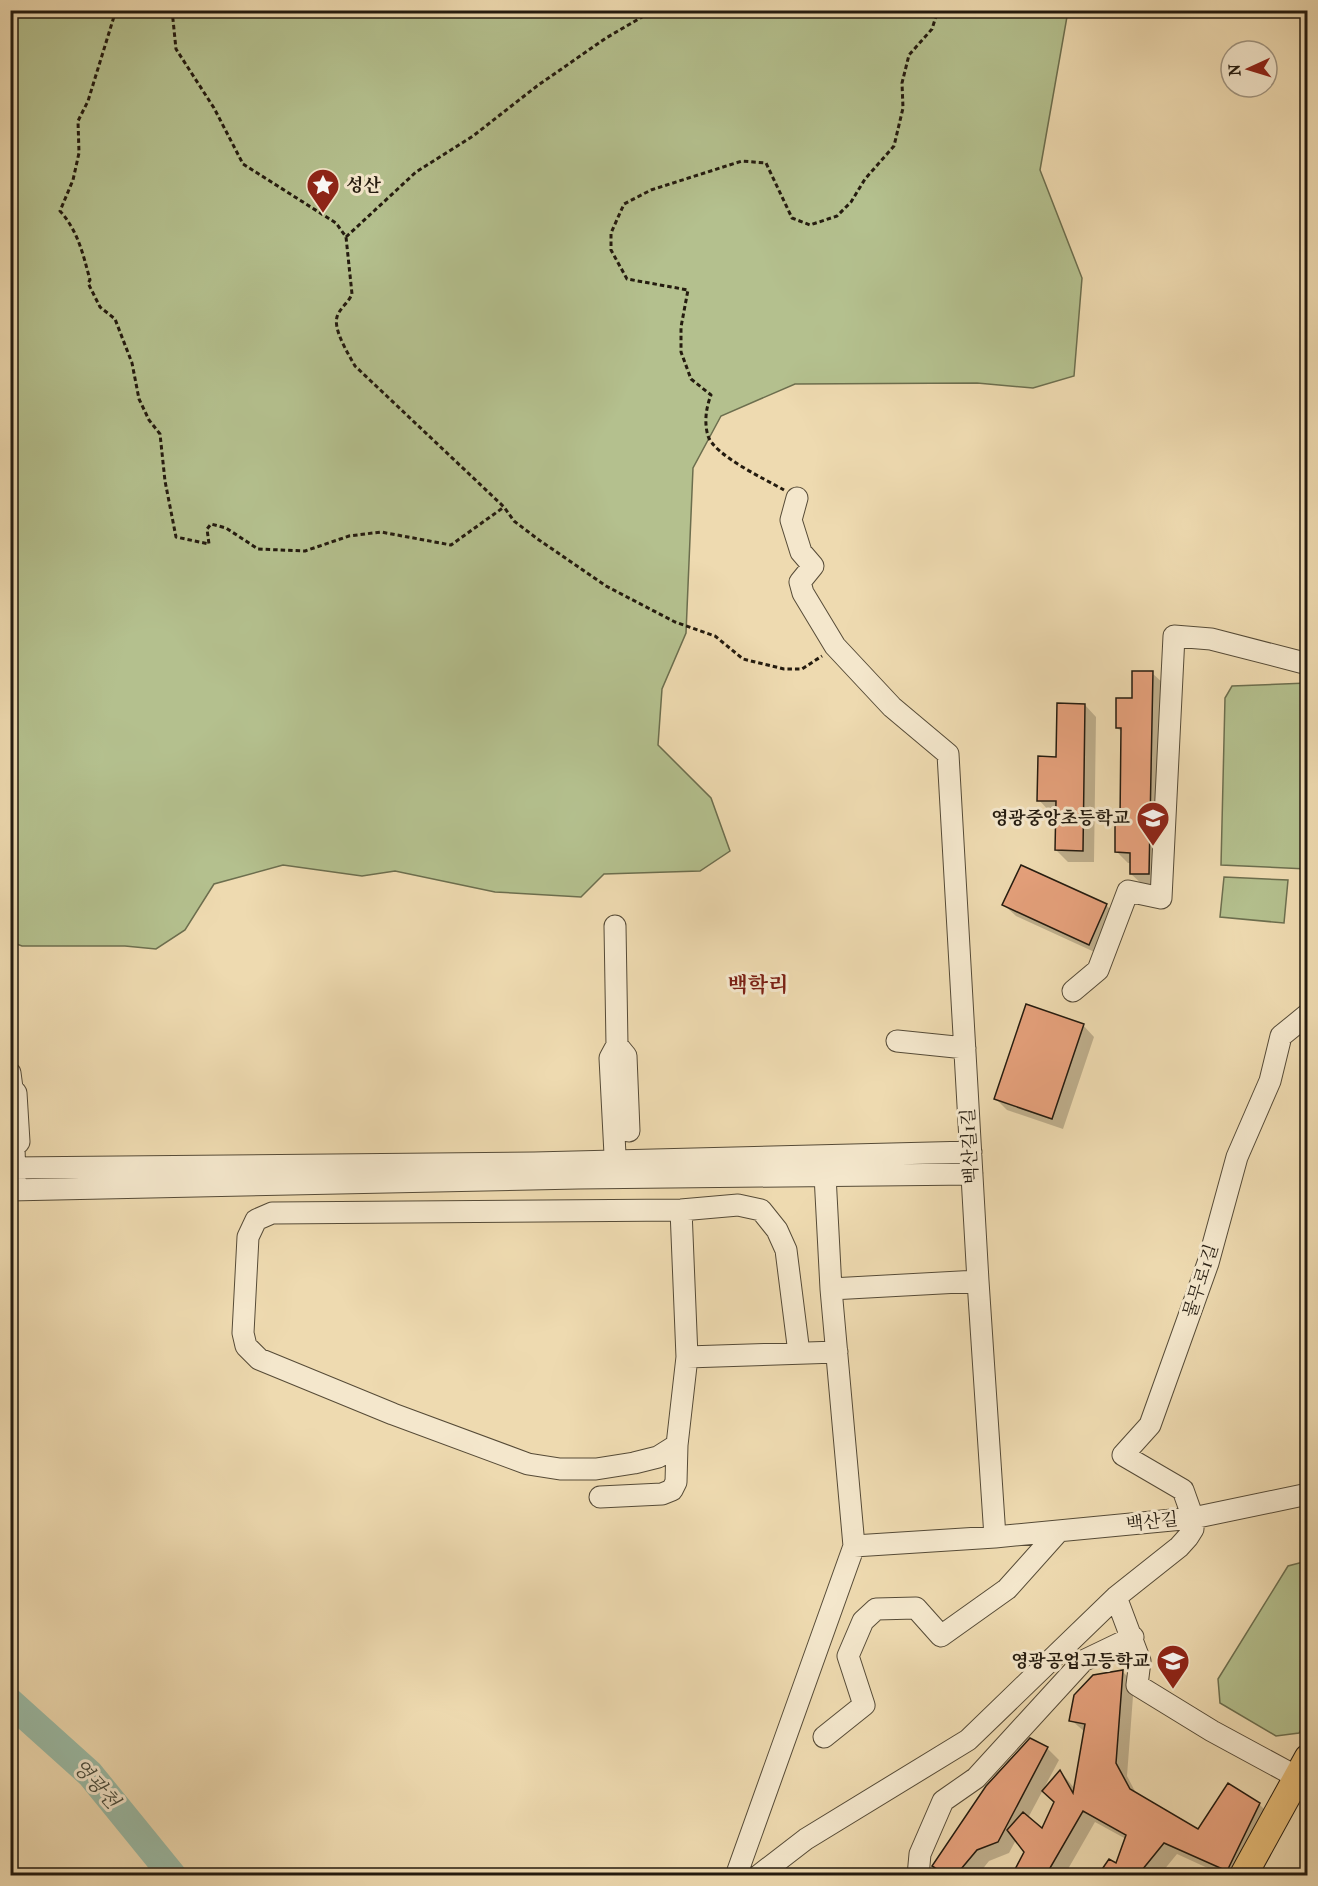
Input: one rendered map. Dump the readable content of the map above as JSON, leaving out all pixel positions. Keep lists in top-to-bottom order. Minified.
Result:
{"streets":{"street":["백산길1길","물무로1길","백산길"]},"crossings":[["백산길1길","백산길"],["물무로1길","백산길"]],"districts":["백학리"],"water":["영광천"],"places":{"place":["성산"],"school or university":["영광중앙초등학교","영광공업고등학교"]},"north":"left"}
